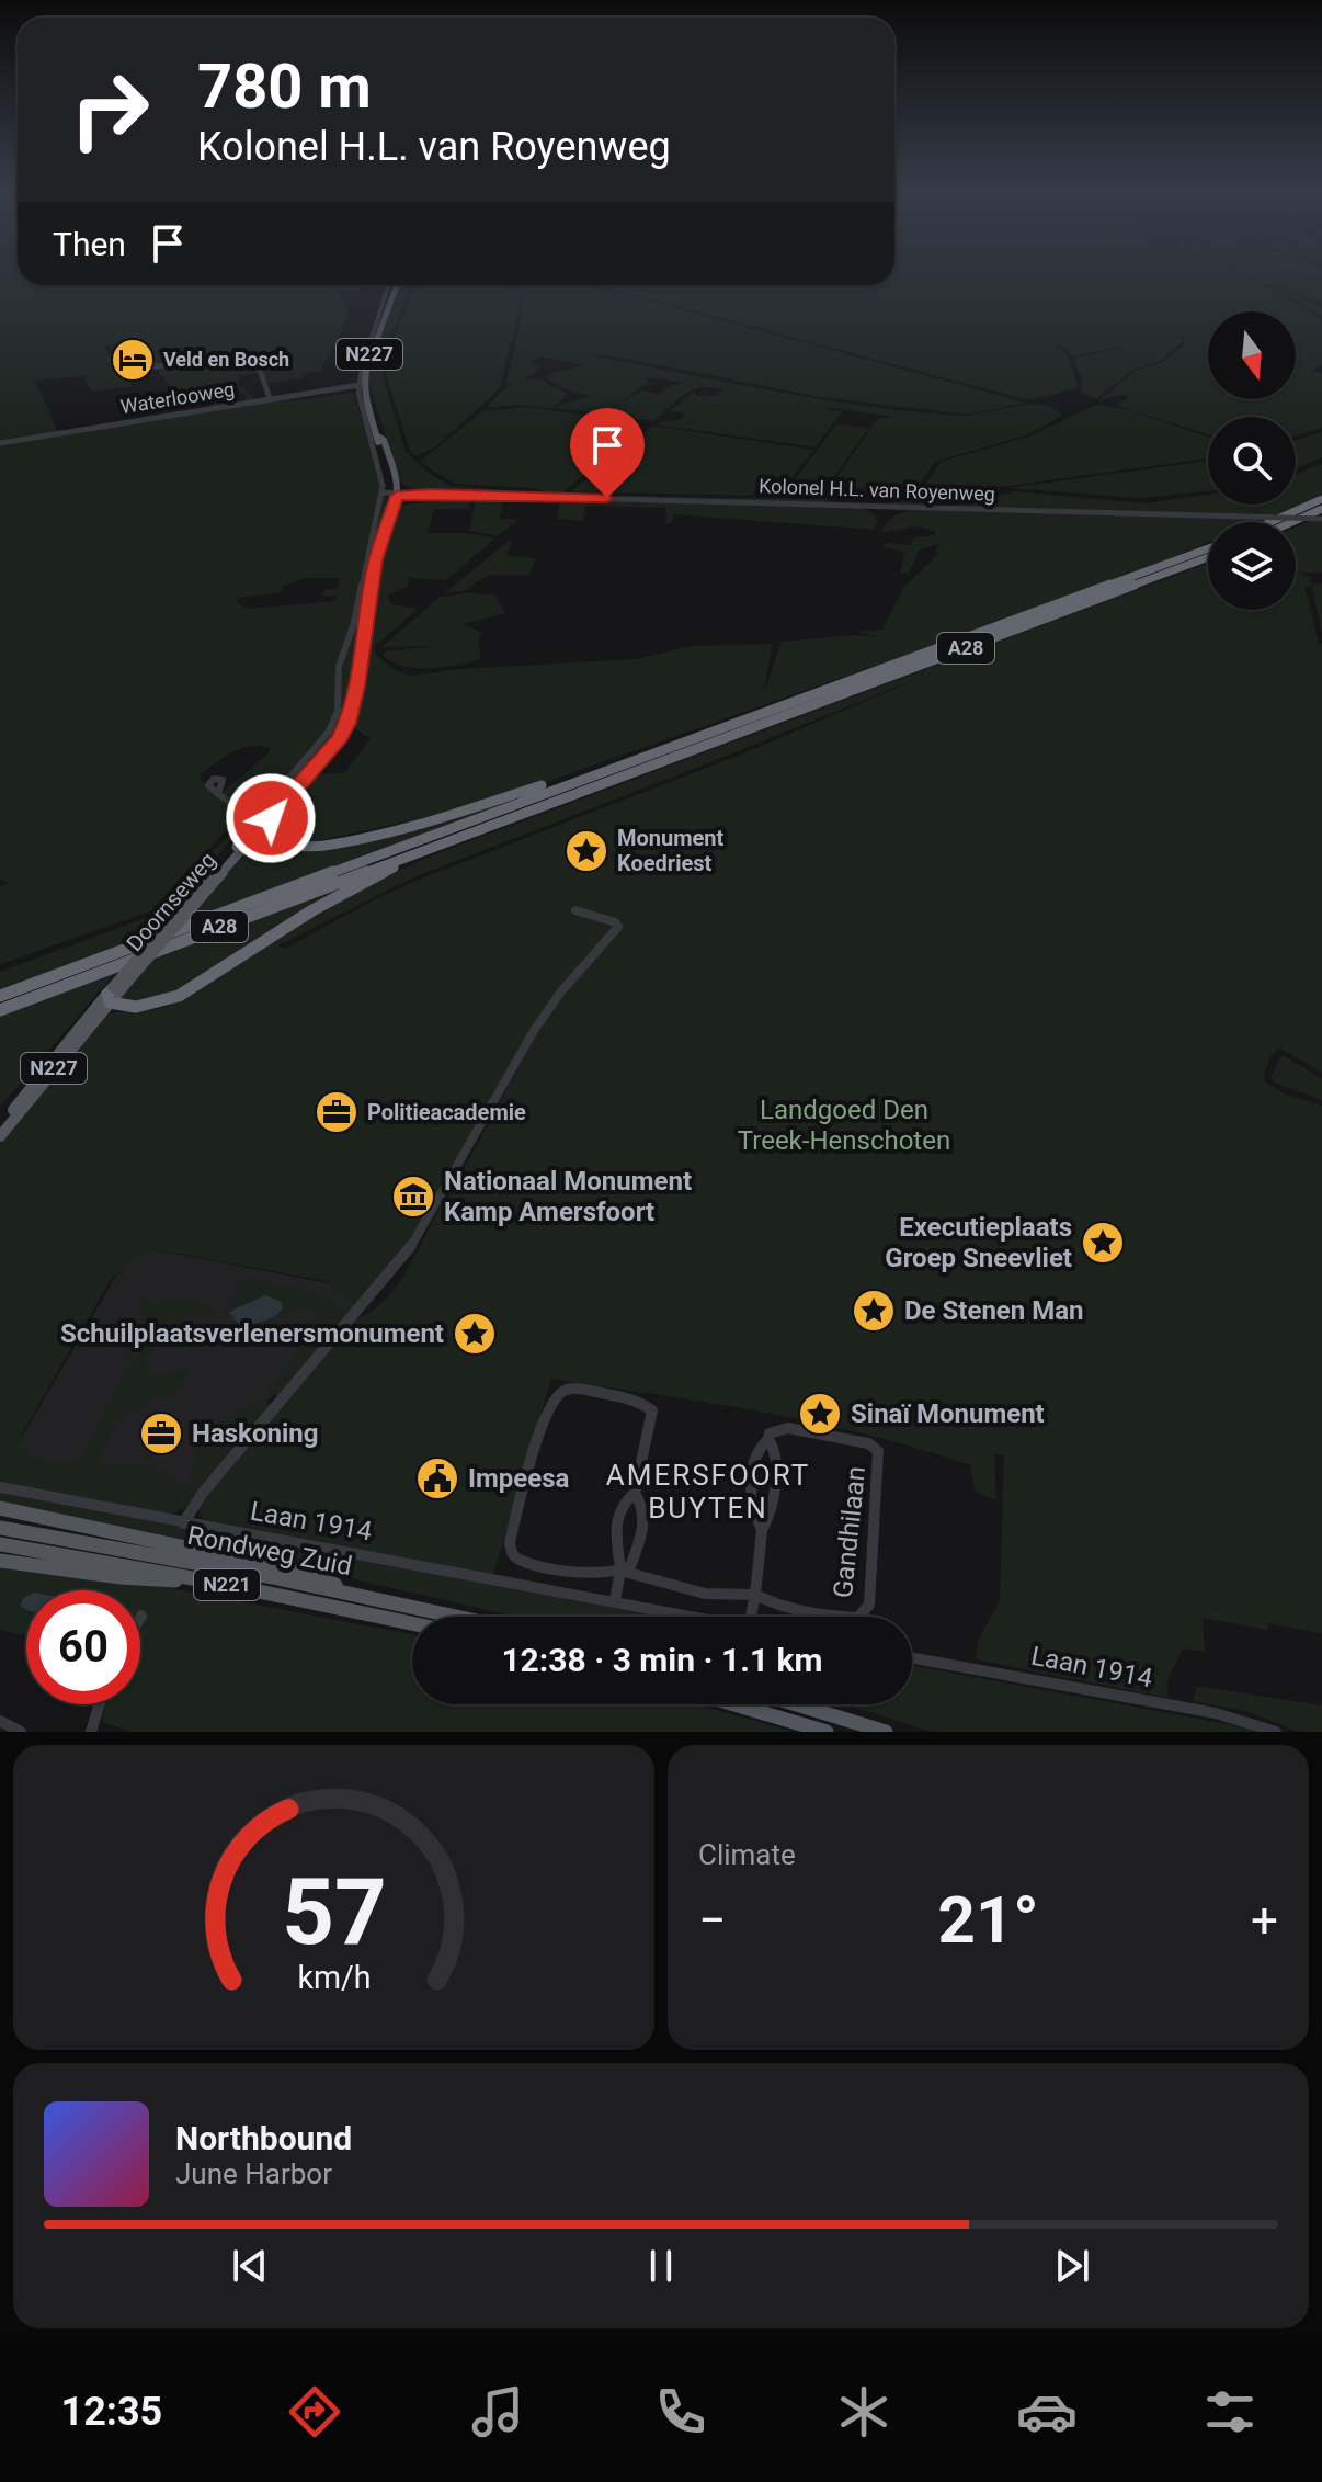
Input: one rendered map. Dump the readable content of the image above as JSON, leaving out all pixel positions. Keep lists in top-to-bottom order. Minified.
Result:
{"streets":{"highway":["A28"],"main road":["N227","Doornseweg","Rondweg Zuid","N221"],"street":["Waterlooweg","Kolonel H.L. van Royenweg","Laan 1914","Gandhilaan"]},"crossings":[["Waterlooweg","Doornseweg"],["Kolonel H.L. van Royenweg","Doornseweg"],["A28","Doornseweg"],["Rondweg Zuid","N221"]],"districts":["AMERSFOORT BUYTEN"],"parks":["Landgoed Den Treek-Henschoten"],"places":{"hotel":["Veld en Bosch"],"place":["Monument Koedriest","Executieplaats Groep Sneevliet","De Stenen Man","Schuilplaatsverlenersmonument","Sinaï Monument"],"office":["Politieacademie","Haskoning"],"museum":["Nationaal Monument Kamp Amersfoort"],"public building":["Impeesa"]},"north":"bottom","page":{"turn":["780 m","Kolonel H.L. van Royenweg"],"then":"Then","limit":"60","trip":"12:38 · 3 min · 1.1 km","tile":"Climate","heat":["−","21°","+"],"song":["Northbound","June Harbor"],"tabs":"12:35","gauge":["57","km/h"]}}
